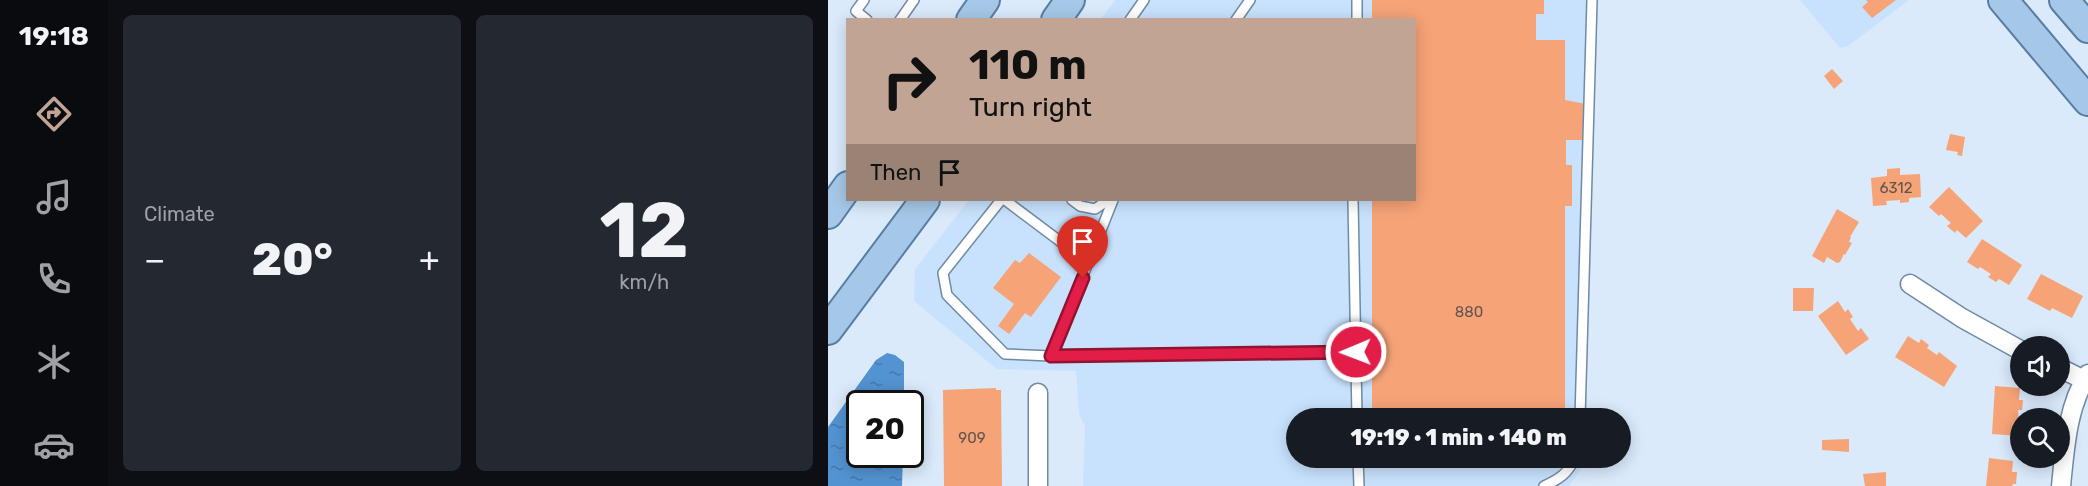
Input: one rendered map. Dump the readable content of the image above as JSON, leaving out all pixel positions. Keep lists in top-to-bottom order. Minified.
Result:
{"house_numbers":["6312","880","909"],"page":{"tabs":"19:18","tile":["Climate",["12","km/h"]],"turn":["110 m","Turn right"],"then":"Then","heat":["−","20°","+"],"limit":"20","trip":"19:19 · 1 min · 140 m"}}
